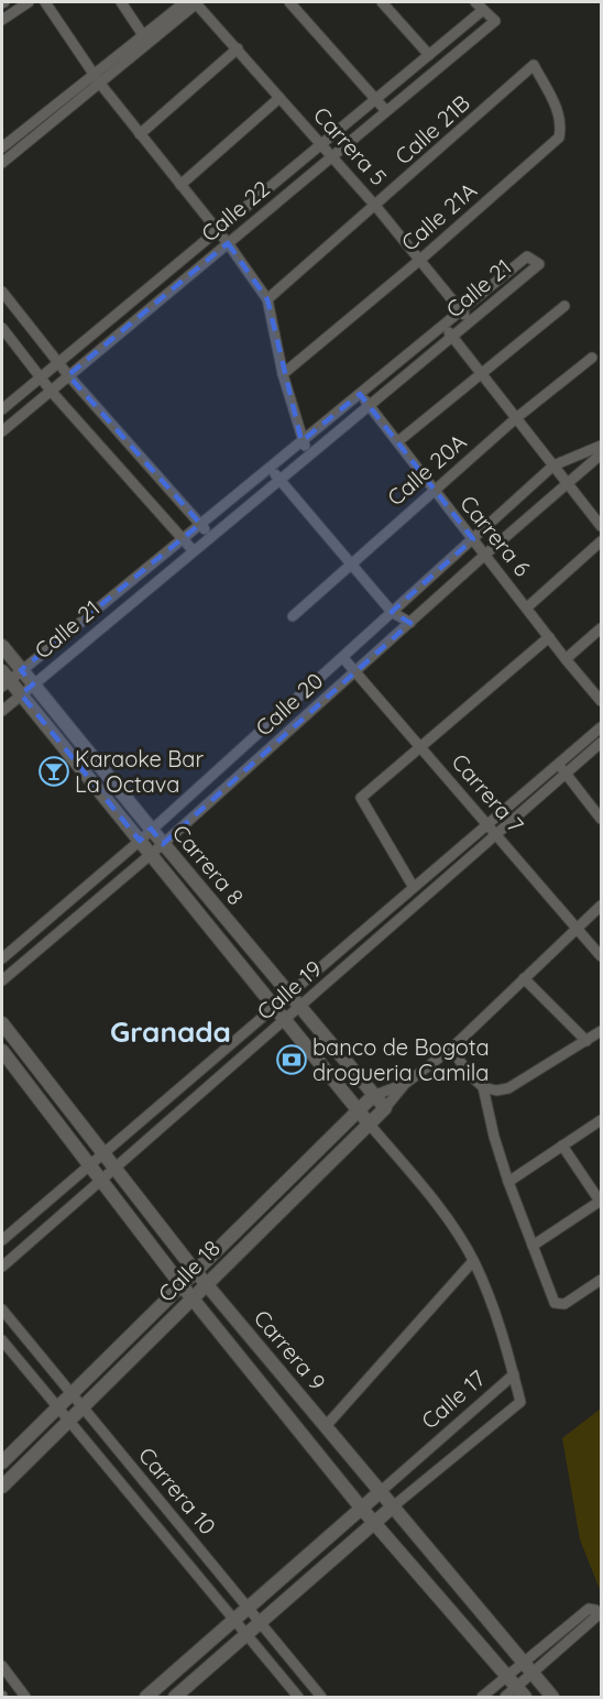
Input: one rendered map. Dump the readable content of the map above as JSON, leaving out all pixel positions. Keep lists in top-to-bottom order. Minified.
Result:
{"streets":{"street":["Calle 21B","Carrera 5","Calle 22","Calle 21A","Calle 21","Calle 20A","Carrera 6","Calle 20","Carrera 7","Carrera 8","Calle 19","Calle 18","Carrera 9","Calle 17","Carrera 10"]},"crossings":[["Calle 21B","Carrera 5"],["Calle 21B","Calle 21A"],["Carrera 5","Calle 22"],["Carrera 5","Calle 21A"],["Carrera 5","Calle 21"],["Calle 21","Carrera 6"],["Calle 21","Carrera 8"],["Calle 20A","Carrera 6"],["Carrera 6","Calle 20"],["Calle 20","Carrera 7"],["Calle 20","Carrera 8"],["Carrera 7","Calle 19"],["Carrera 7","Calle 18"],["Carrera 8","Calle 19"],["Carrera 8","Calle 18"],["Calle 19","Carrera 9"],["Calle 18","Carrera 9"],["Calle 18","Carrera 10"],["Carrera 9","Calle 17"],["Calle 17","Carrera 10"]],"districts":["Granada"],"places":{"bar":["Karaoke Bar La Octava"],"bank":["banco de Bogota drogueria Camila"]}}
